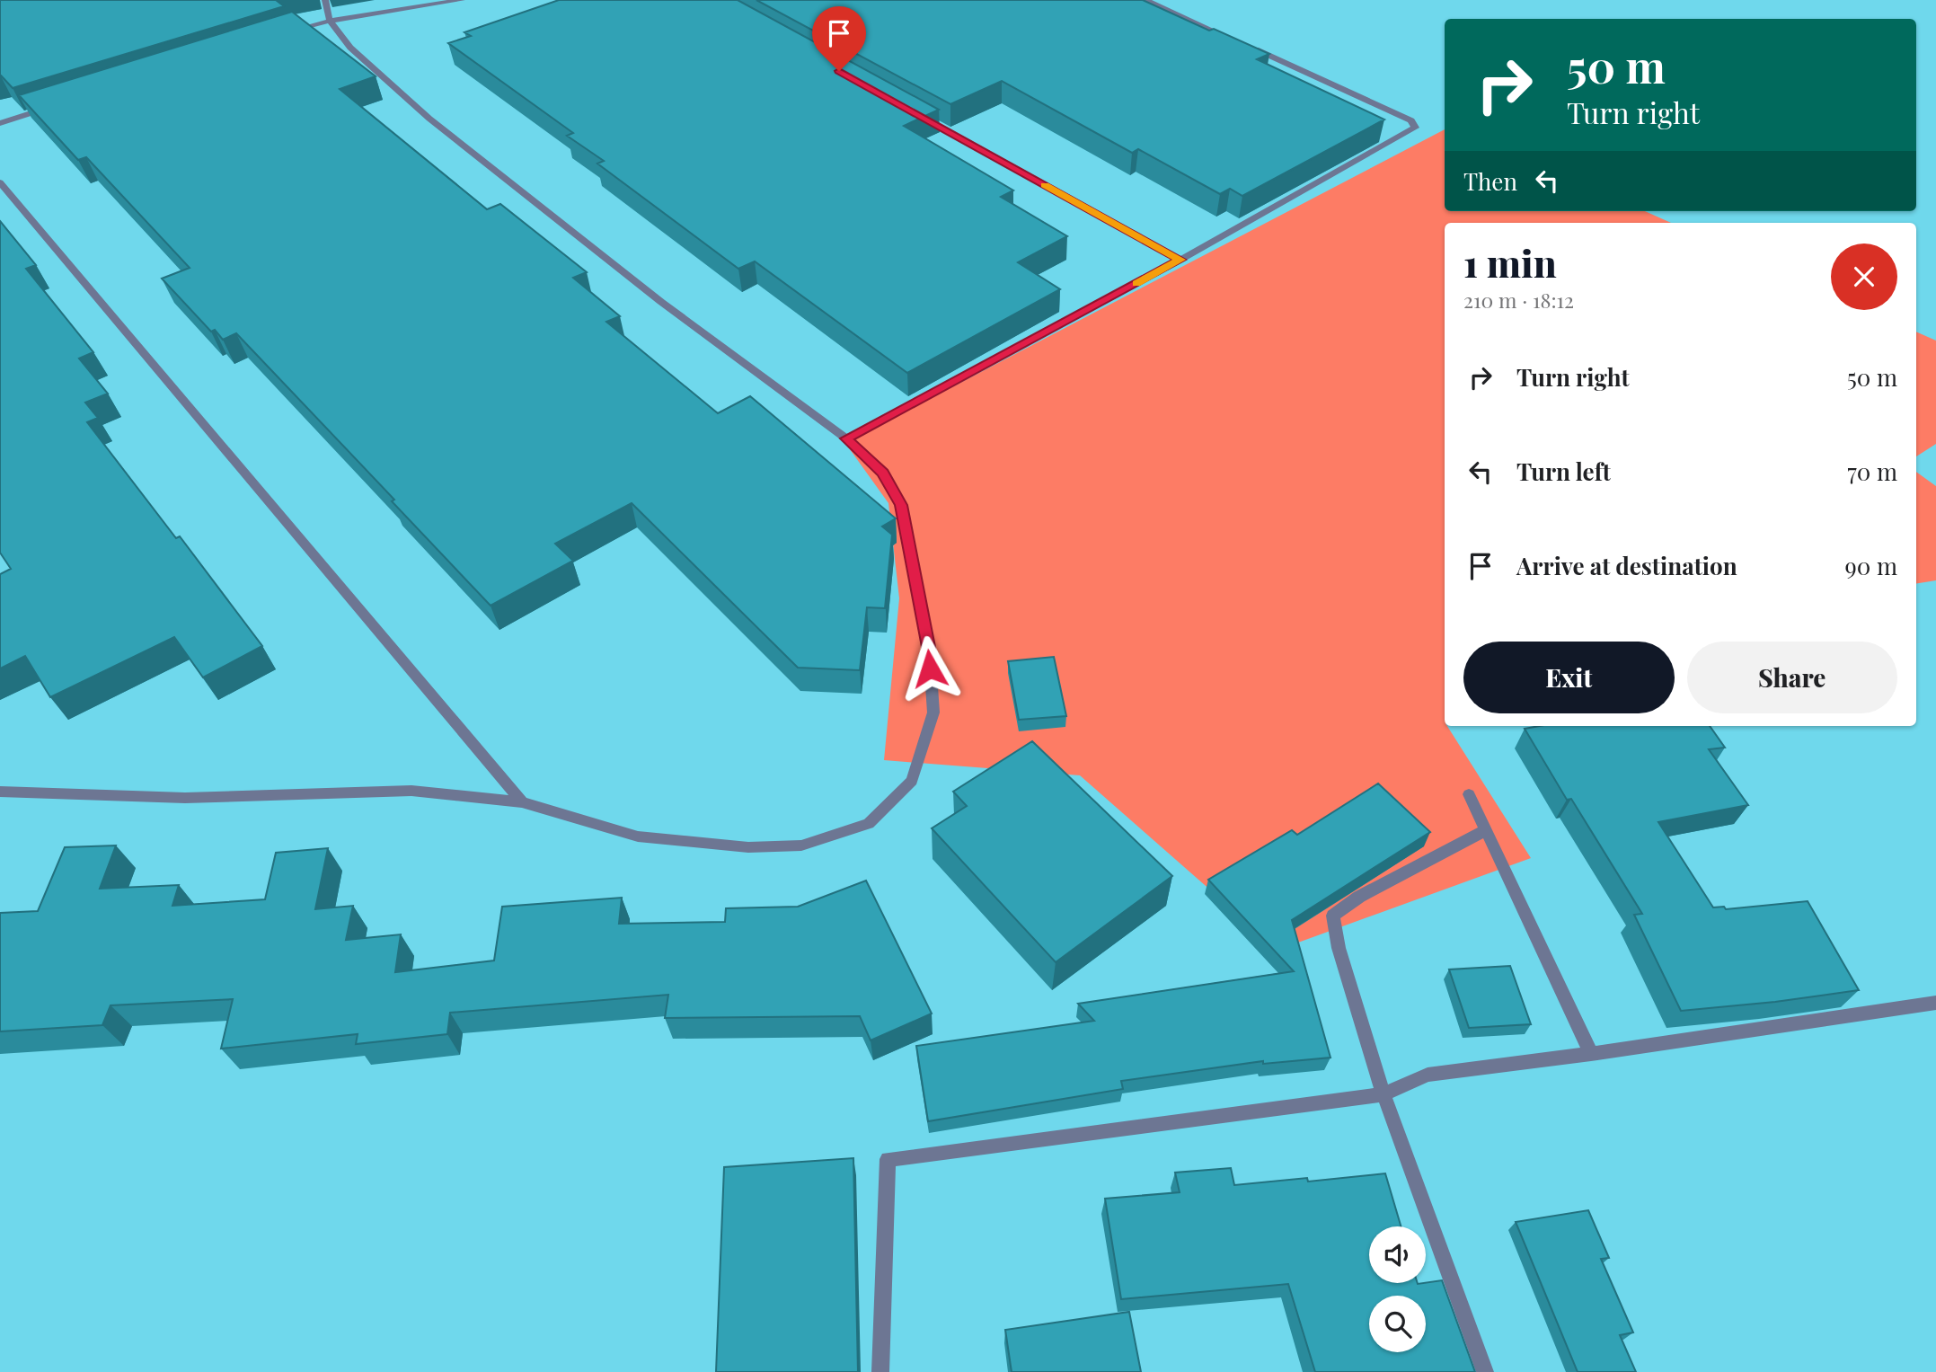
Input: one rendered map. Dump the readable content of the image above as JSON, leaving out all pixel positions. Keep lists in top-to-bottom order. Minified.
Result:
{"page":{"turn":["50 m","Turn right"],"then":"Then","heading":["1 min","210 m · 18:12"],"list":[{"name":"Turn right","value":"50 m"},{"name":"Turn left","value":"70 m"},{"name":"Arrive at destination","value":"90 m"}],"buttons":["Exit","Share"]}}
